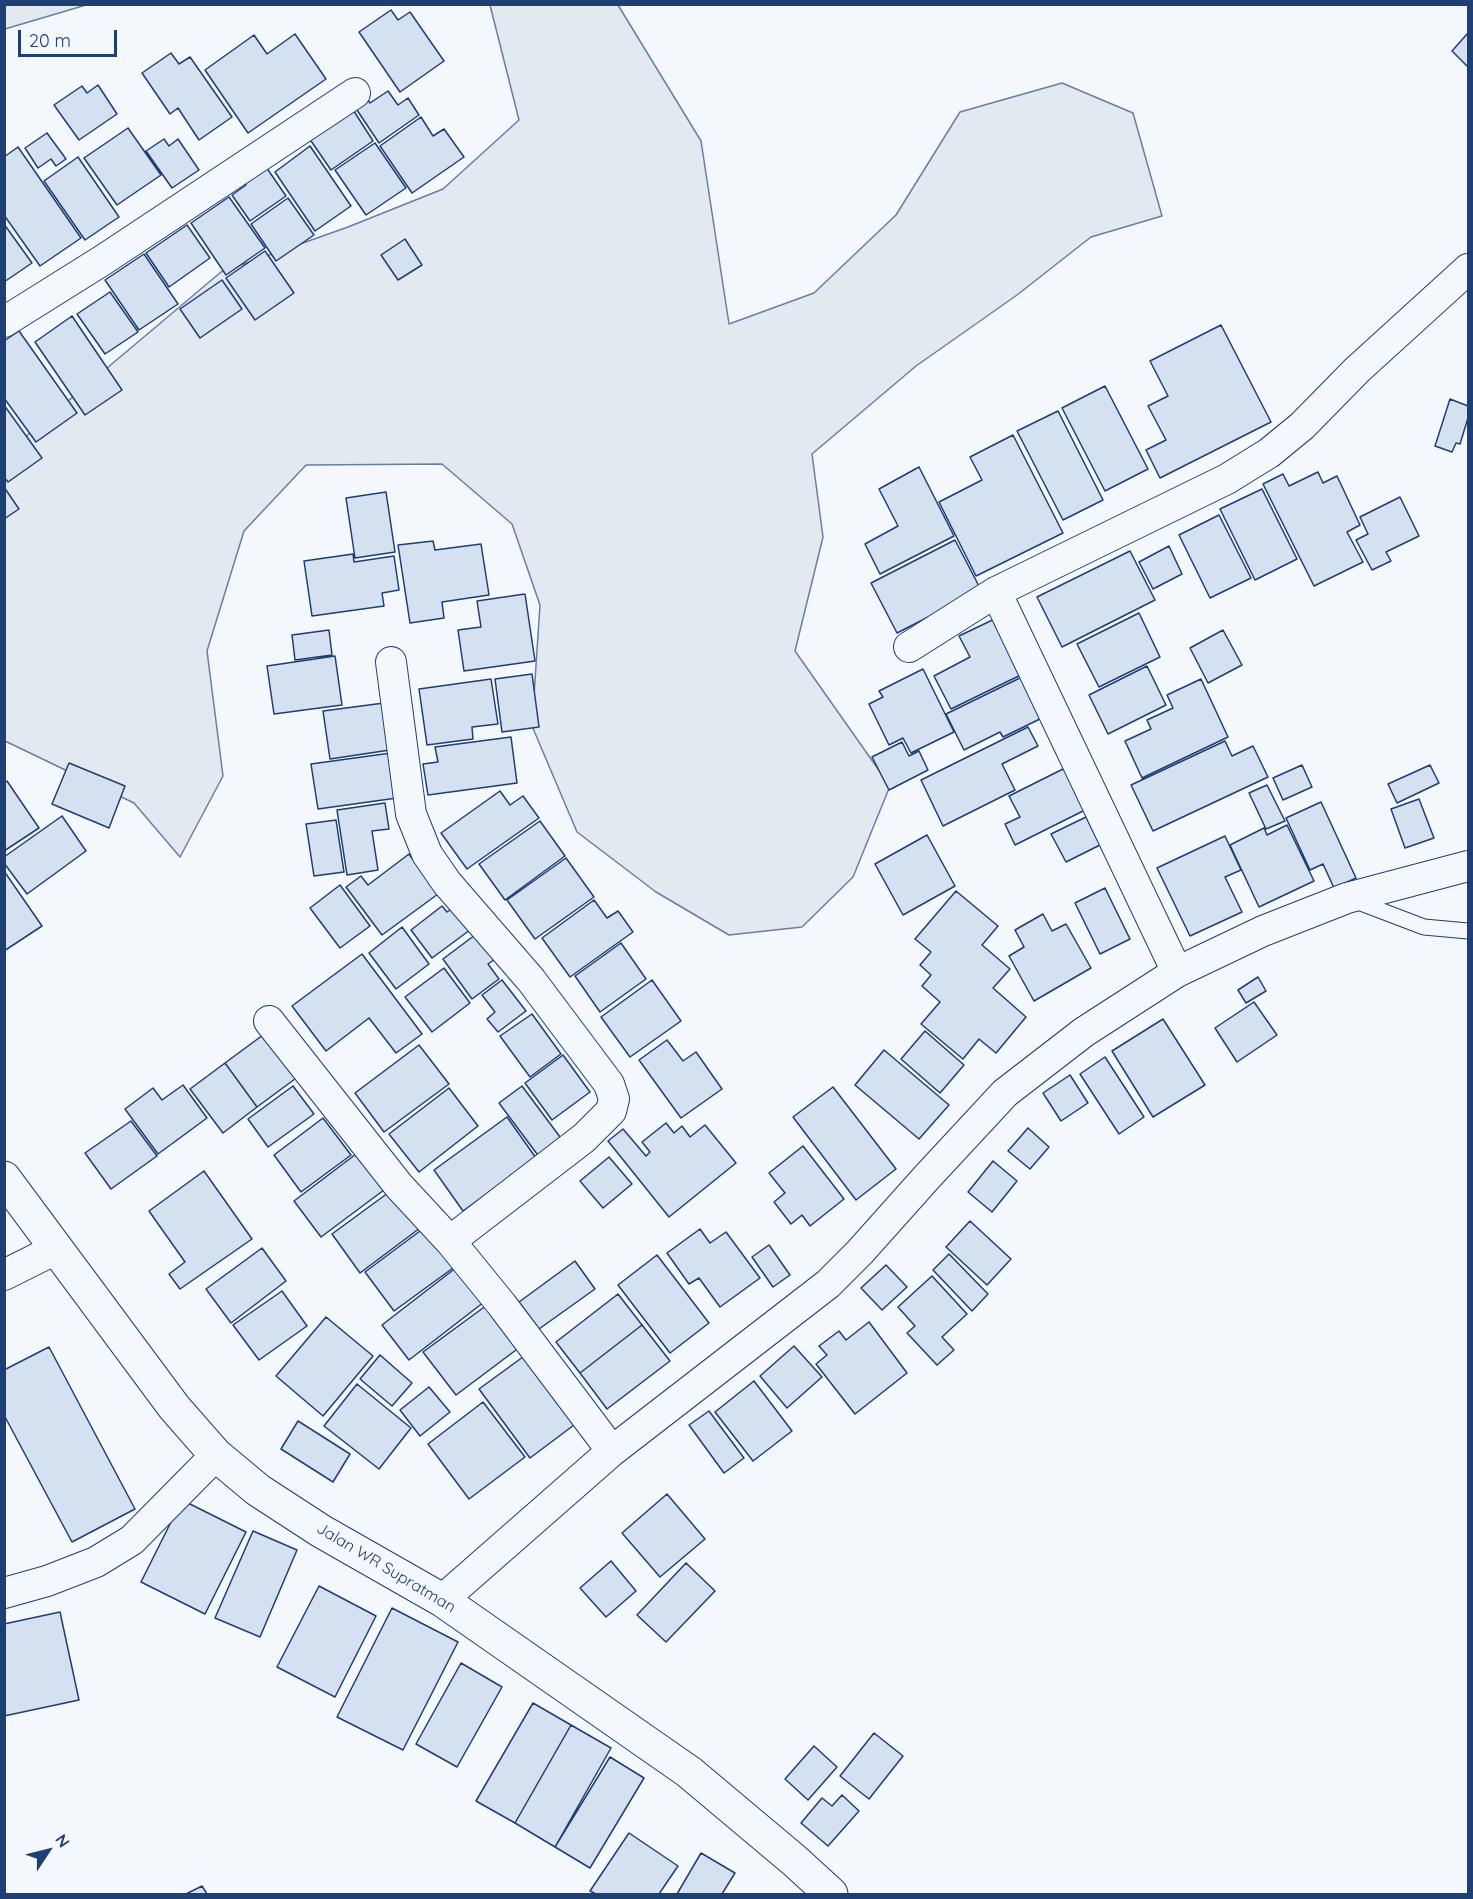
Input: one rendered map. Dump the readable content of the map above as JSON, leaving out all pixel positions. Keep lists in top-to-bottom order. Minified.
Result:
{"streets":{"highway":["Jalan WR Supratman"]},"scale_bar":"20 m","north":"top right"}
